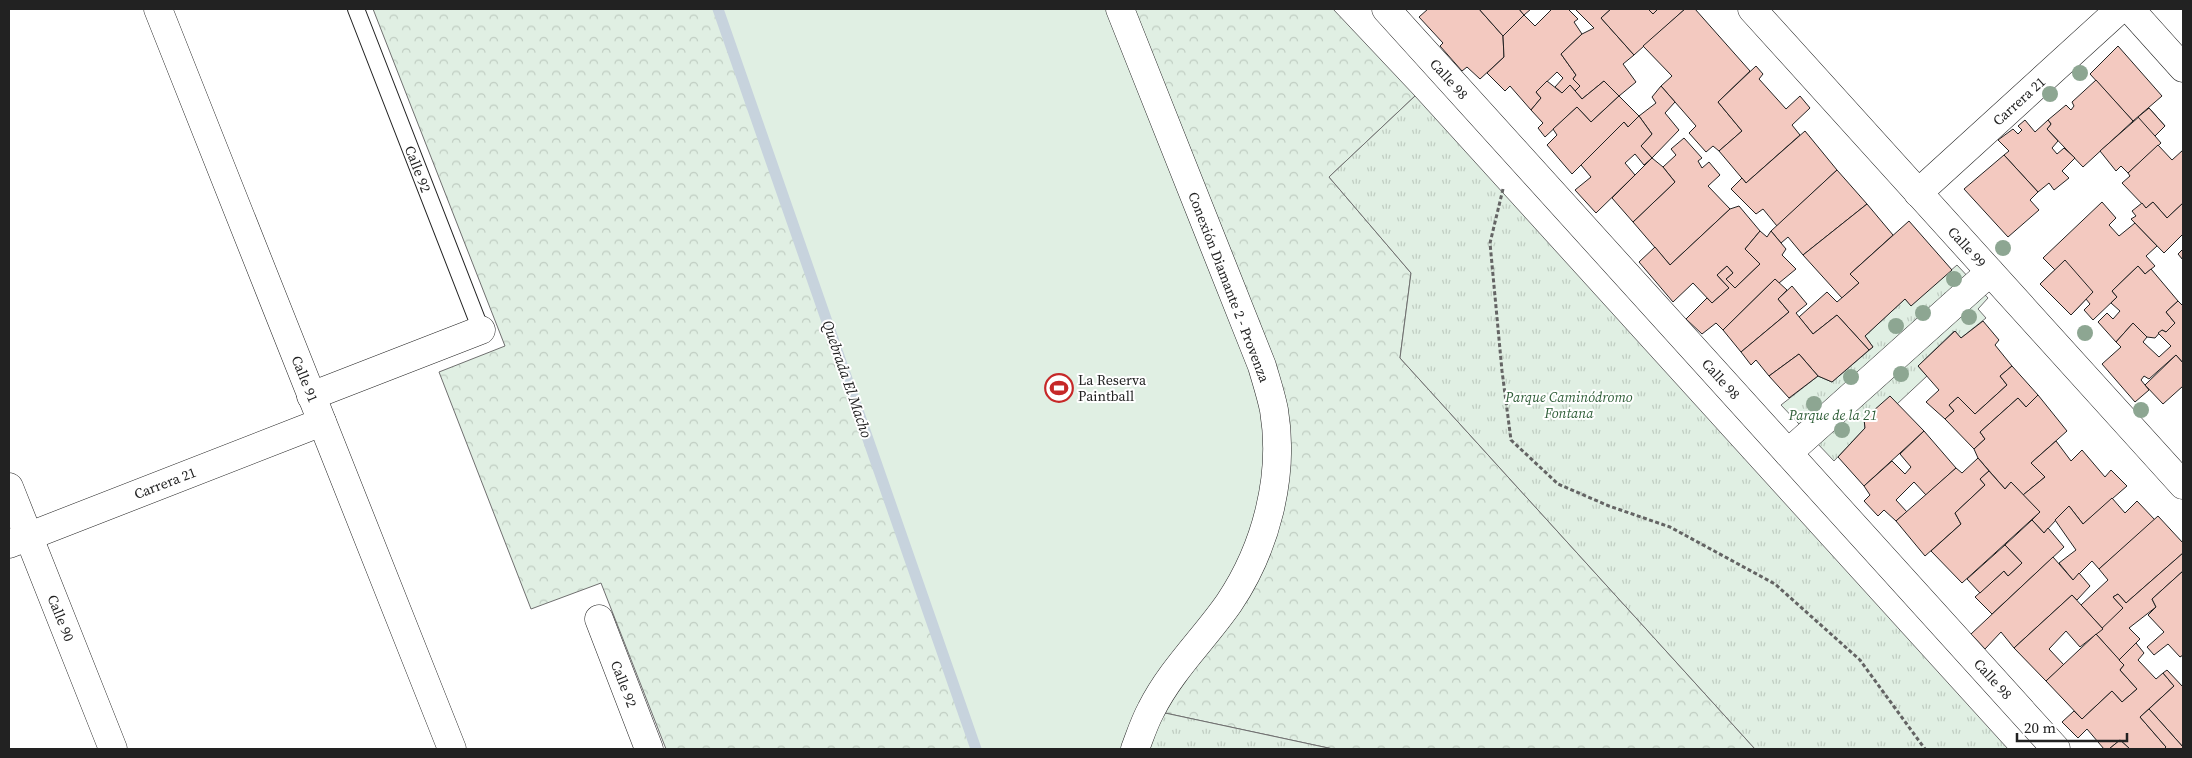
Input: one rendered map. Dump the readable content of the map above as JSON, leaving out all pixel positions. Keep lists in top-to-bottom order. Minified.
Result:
{"streets":{"street":["Calle 98","Carrera 21","Calle 92","Calle 99","Conexión Diamante 2 - Provenza","Calle 91","Calle 90"]},"crossings":[["Carrera 21","Calle 99"],["Carrera 21","Calle 91"],["Carrera 21","Calle 90"]],"water":["Quebrada El Macho"],"parks":["Parque Caminódromo Fontana","Parque de la 21"],"places":{"sports":["La Reserva Paintball"]},"scale_bar":"20 m"}
